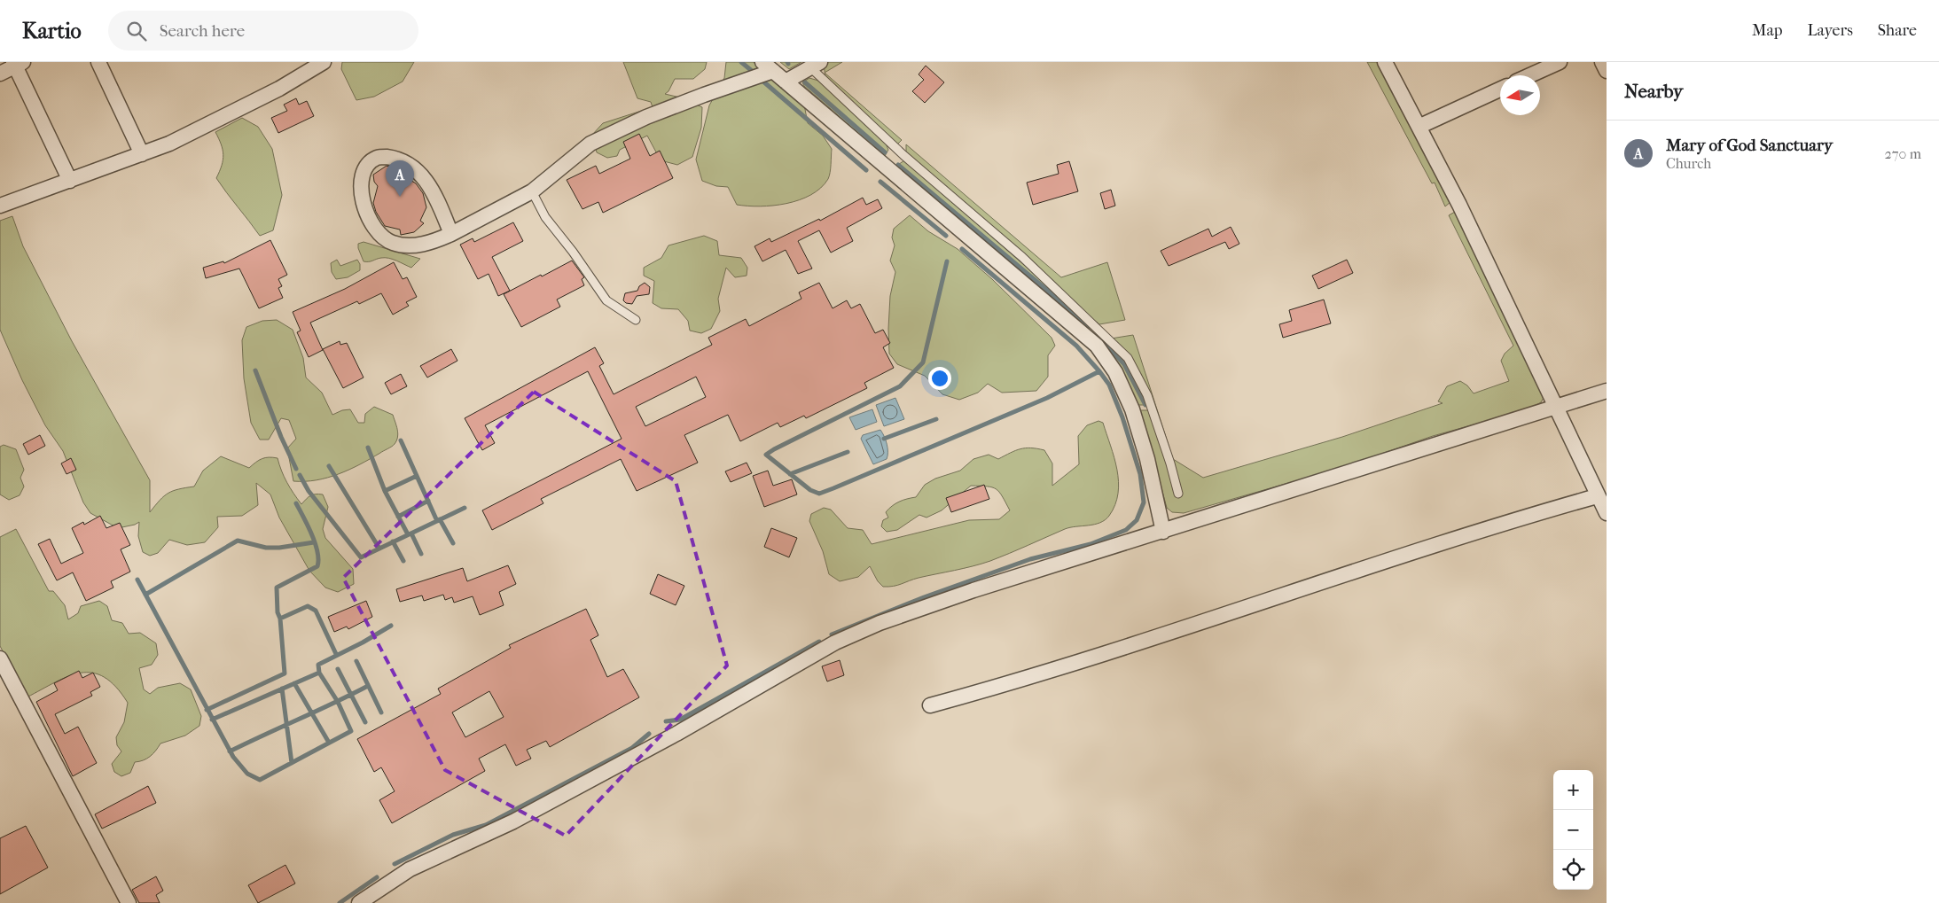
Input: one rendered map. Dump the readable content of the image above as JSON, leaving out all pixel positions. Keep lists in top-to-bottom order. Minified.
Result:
{"north":"left","page":{"header":"Kartio","search":"Search here","nav":["Map","Layers","Share"],"heading":"Nearby","list":[{"mark":"A","name":"Mary of God Sanctuary","note":"Church","value":"270 m"}],"pins":"A","map_buttons":["+","−"]}}
